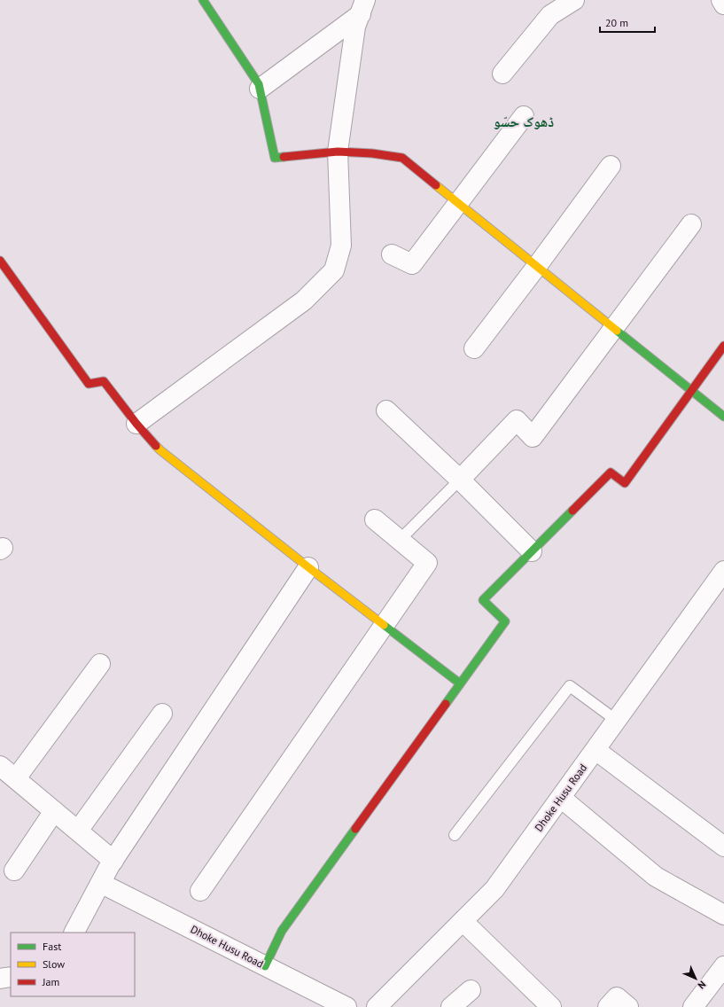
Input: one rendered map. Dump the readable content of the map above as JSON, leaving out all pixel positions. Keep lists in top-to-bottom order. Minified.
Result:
{"streets":{"street":["Dhoke Husu Road"]},"districts":["ڈھوک حسّو"],"legend":["Fast","Slow","Jam"],"scale_bar":"20 m","north":"bottom right"}
